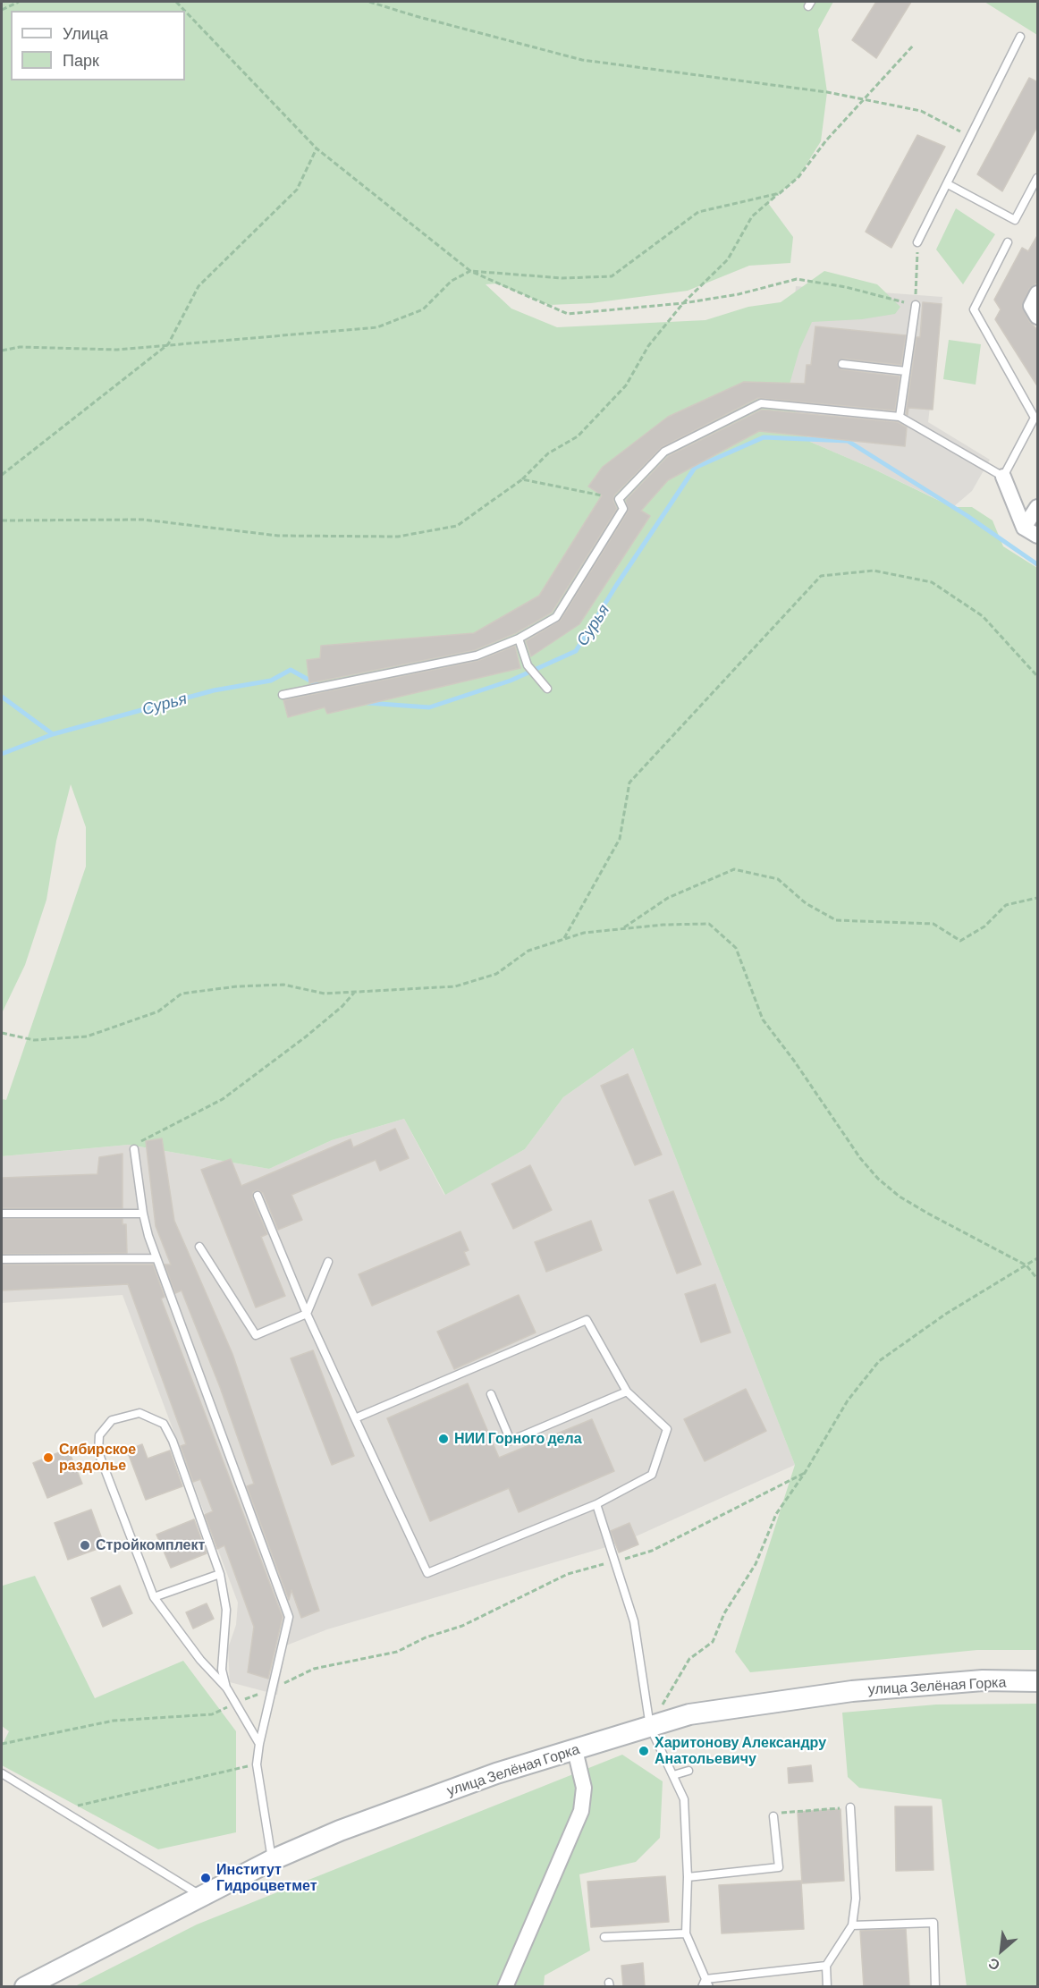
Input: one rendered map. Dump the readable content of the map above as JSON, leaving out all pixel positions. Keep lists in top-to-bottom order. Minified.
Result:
{"streets":{"street":["улица Зелёная Горка"]},"water":["Сурья"],"places":["НИИ Горного дела","Сибирское раздолье","Стройкомплект","Харитонову Александру Анатольевичу","Институт Гидроцветмет"],"legend":["Улица","Парк"],"north":"bottom left"}
